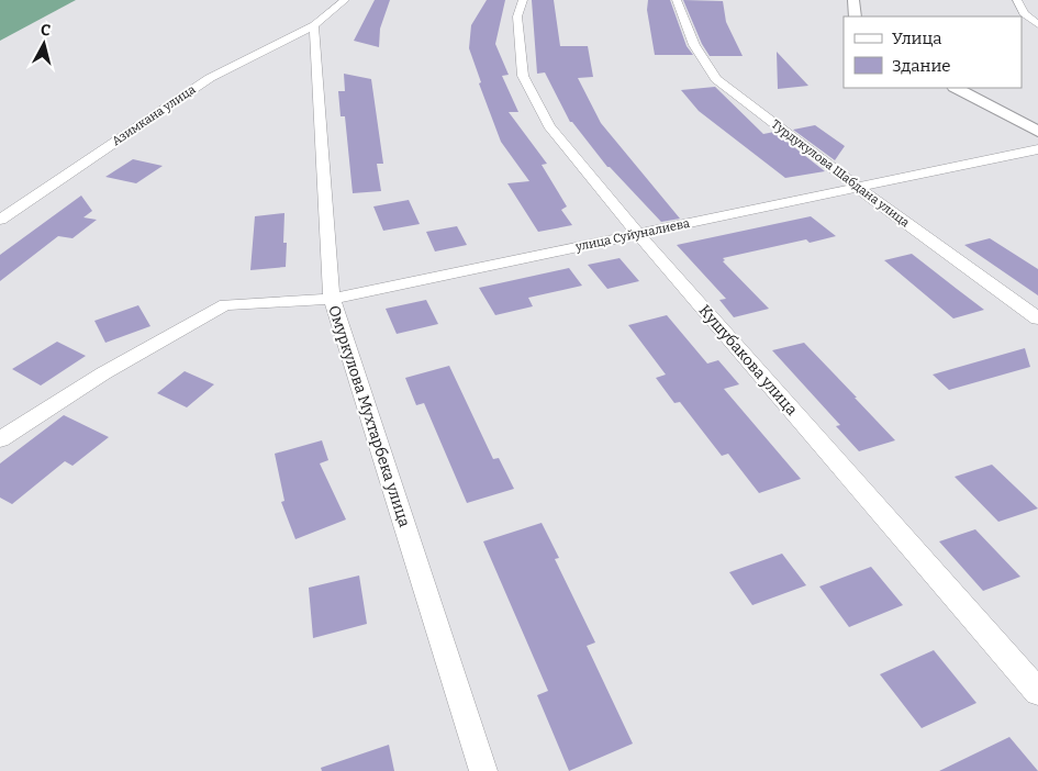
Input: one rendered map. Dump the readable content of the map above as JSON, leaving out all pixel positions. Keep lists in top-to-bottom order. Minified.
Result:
{"streets":{"street":["Азимкана улица","Турдукулова Шабдана улица","улица Суйуналиева","Кушубакова улица","Омуркулова Мухтарбека улица"]},"crossings":[["Азимкана улица","Омуркулова Мухтарбека улица"],["Турдукулова Шабдана улица","улица Суйуналиева"],["улица Суйуналиева","Кушубакова улица"],["улица Суйуналиева","Омуркулова Мухтарбека улица"]],"legend":["Улица","Здание"],"north":"top"}
